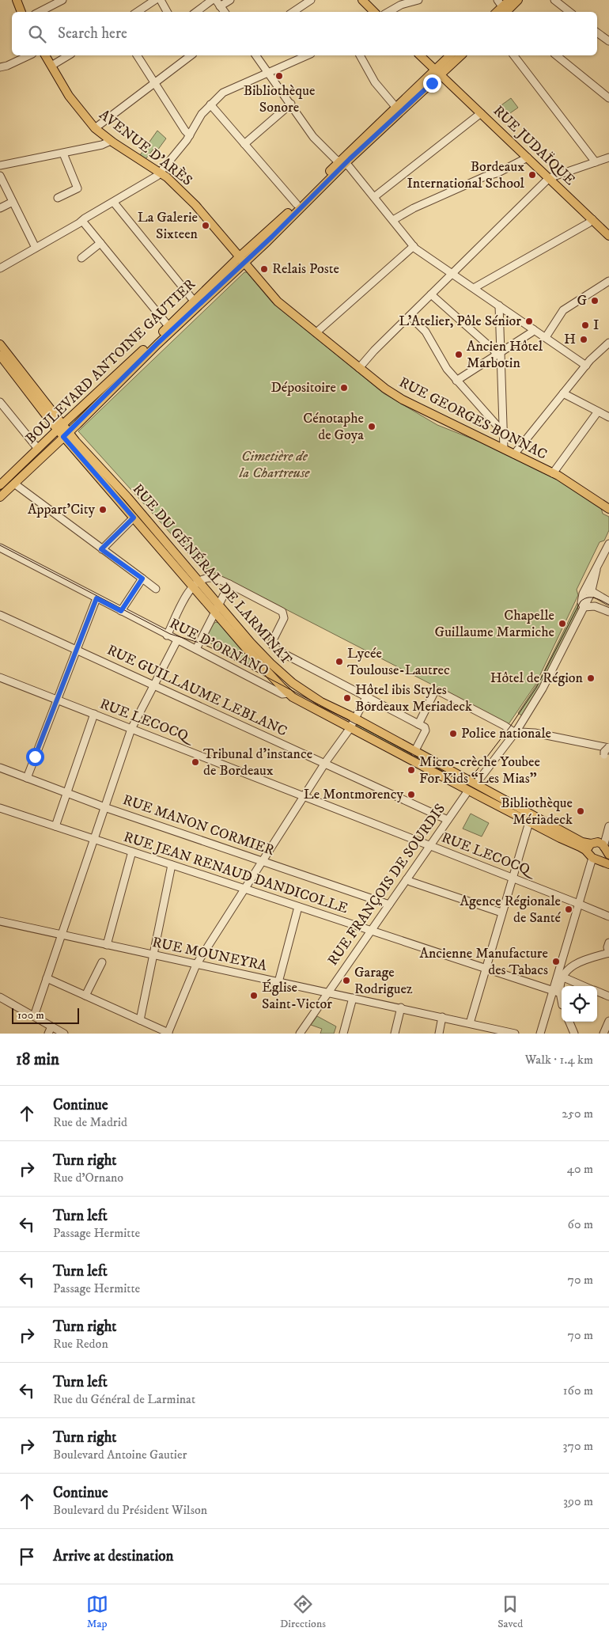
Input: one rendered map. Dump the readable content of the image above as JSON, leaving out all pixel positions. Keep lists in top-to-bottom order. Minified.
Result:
{"streets":{"main road":["RUE JUDAÏQUE","AVENUE D'ARÈS","BOULEVARD ANTOINE GAUTIER","RUE GEORGES BONNAC","RUE DU GÉNÉRAL DE LARMINAT","RUE D'ORNANO"],"street":["RUE GUILLAUME LEBLANC","RUE LECOCQ","RUE MANON CORMIER","RUE JEAN RENAUD DANDICOLLE","RUE FRANÇOIS DE SOURDIS","RUE MOUNEYRA"]},"crossings":[["AVENUE D'ARÈS","BOULEVARD ANTOINE GAUTIER"],["AVENUE D'ARÈS","RUE GEORGES BONNAC"],["BOULEVARD ANTOINE GAUTIER","RUE GEORGES BONNAC"],["BOULEVARD ANTOINE GAUTIER","RUE DU GÉNÉRAL DE LARMINAT"],["RUE DU GÉNÉRAL DE LARMINAT","RUE D'ORNANO"],["RUE D'ORNANO","RUE FRANÇOIS DE SOURDIS"],["RUE GUILLAUME LEBLANC","RUE FRANÇOIS DE SOURDIS"],["RUE LECOCQ","RUE FRANÇOIS DE SOURDIS"],["RUE MANON CORMIER","RUE FRANÇOIS DE SOURDIS"],["RUE JEAN RENAUD DANDICOLLE","RUE FRANÇOIS DE SOURDIS"],["RUE FRANÇOIS DE SOURDIS","RUE MOUNEYRA"]],"parks":["Cimetière de la Chartreuse"],"places":["Bibliothèque Sonore","Bordeaux International School","La Galerie Sixteen","Relais Poste","G","L'Atelier, Pôle Sénior","I","H","Ancien Hôtel Marbotin","Dépositoire","Cénotaphe de Goya","Appart'City","Chapelle Guillaume Marmiche","Lycée Toulouse-Lautrec","Hôtel de Région","Hôtel ibis Styles Bordeaux Meriadeck","Police nationale","Tribunal d'instance de Bordeaux","Micro-crèche Youbee For Kids “Les Mias”","Le Montmorency","Bibliothèque Mériadeck","Agence Régionale de Santé","Ancienne Manufacture des Tabacs","Garage Rodriguez","Église Saint-Victor"],"scale_bar":"100 m","page":{"search":"Search here","scale":"100 m","heading":["18 min","Walk · 1.4 km"],"list":[["Continue","Rue de Madrid","250 m"],["Turn right","Rue d'Ornano","40 m"],["Turn left","Passage Hermitte","60 m"],["Turn left","Passage Hermitte","70 m"],["Turn right","Rue Redon","70 m"],["Turn left","Rue du Général de Larminat","160 m"],["Turn right","Boulevard Antoine Gautier","370 m"],["Continue","Boulevard du Président Wilson","390 m"],"Arrive at destination"],"nav":["Map","Directions","Saved"]}}
